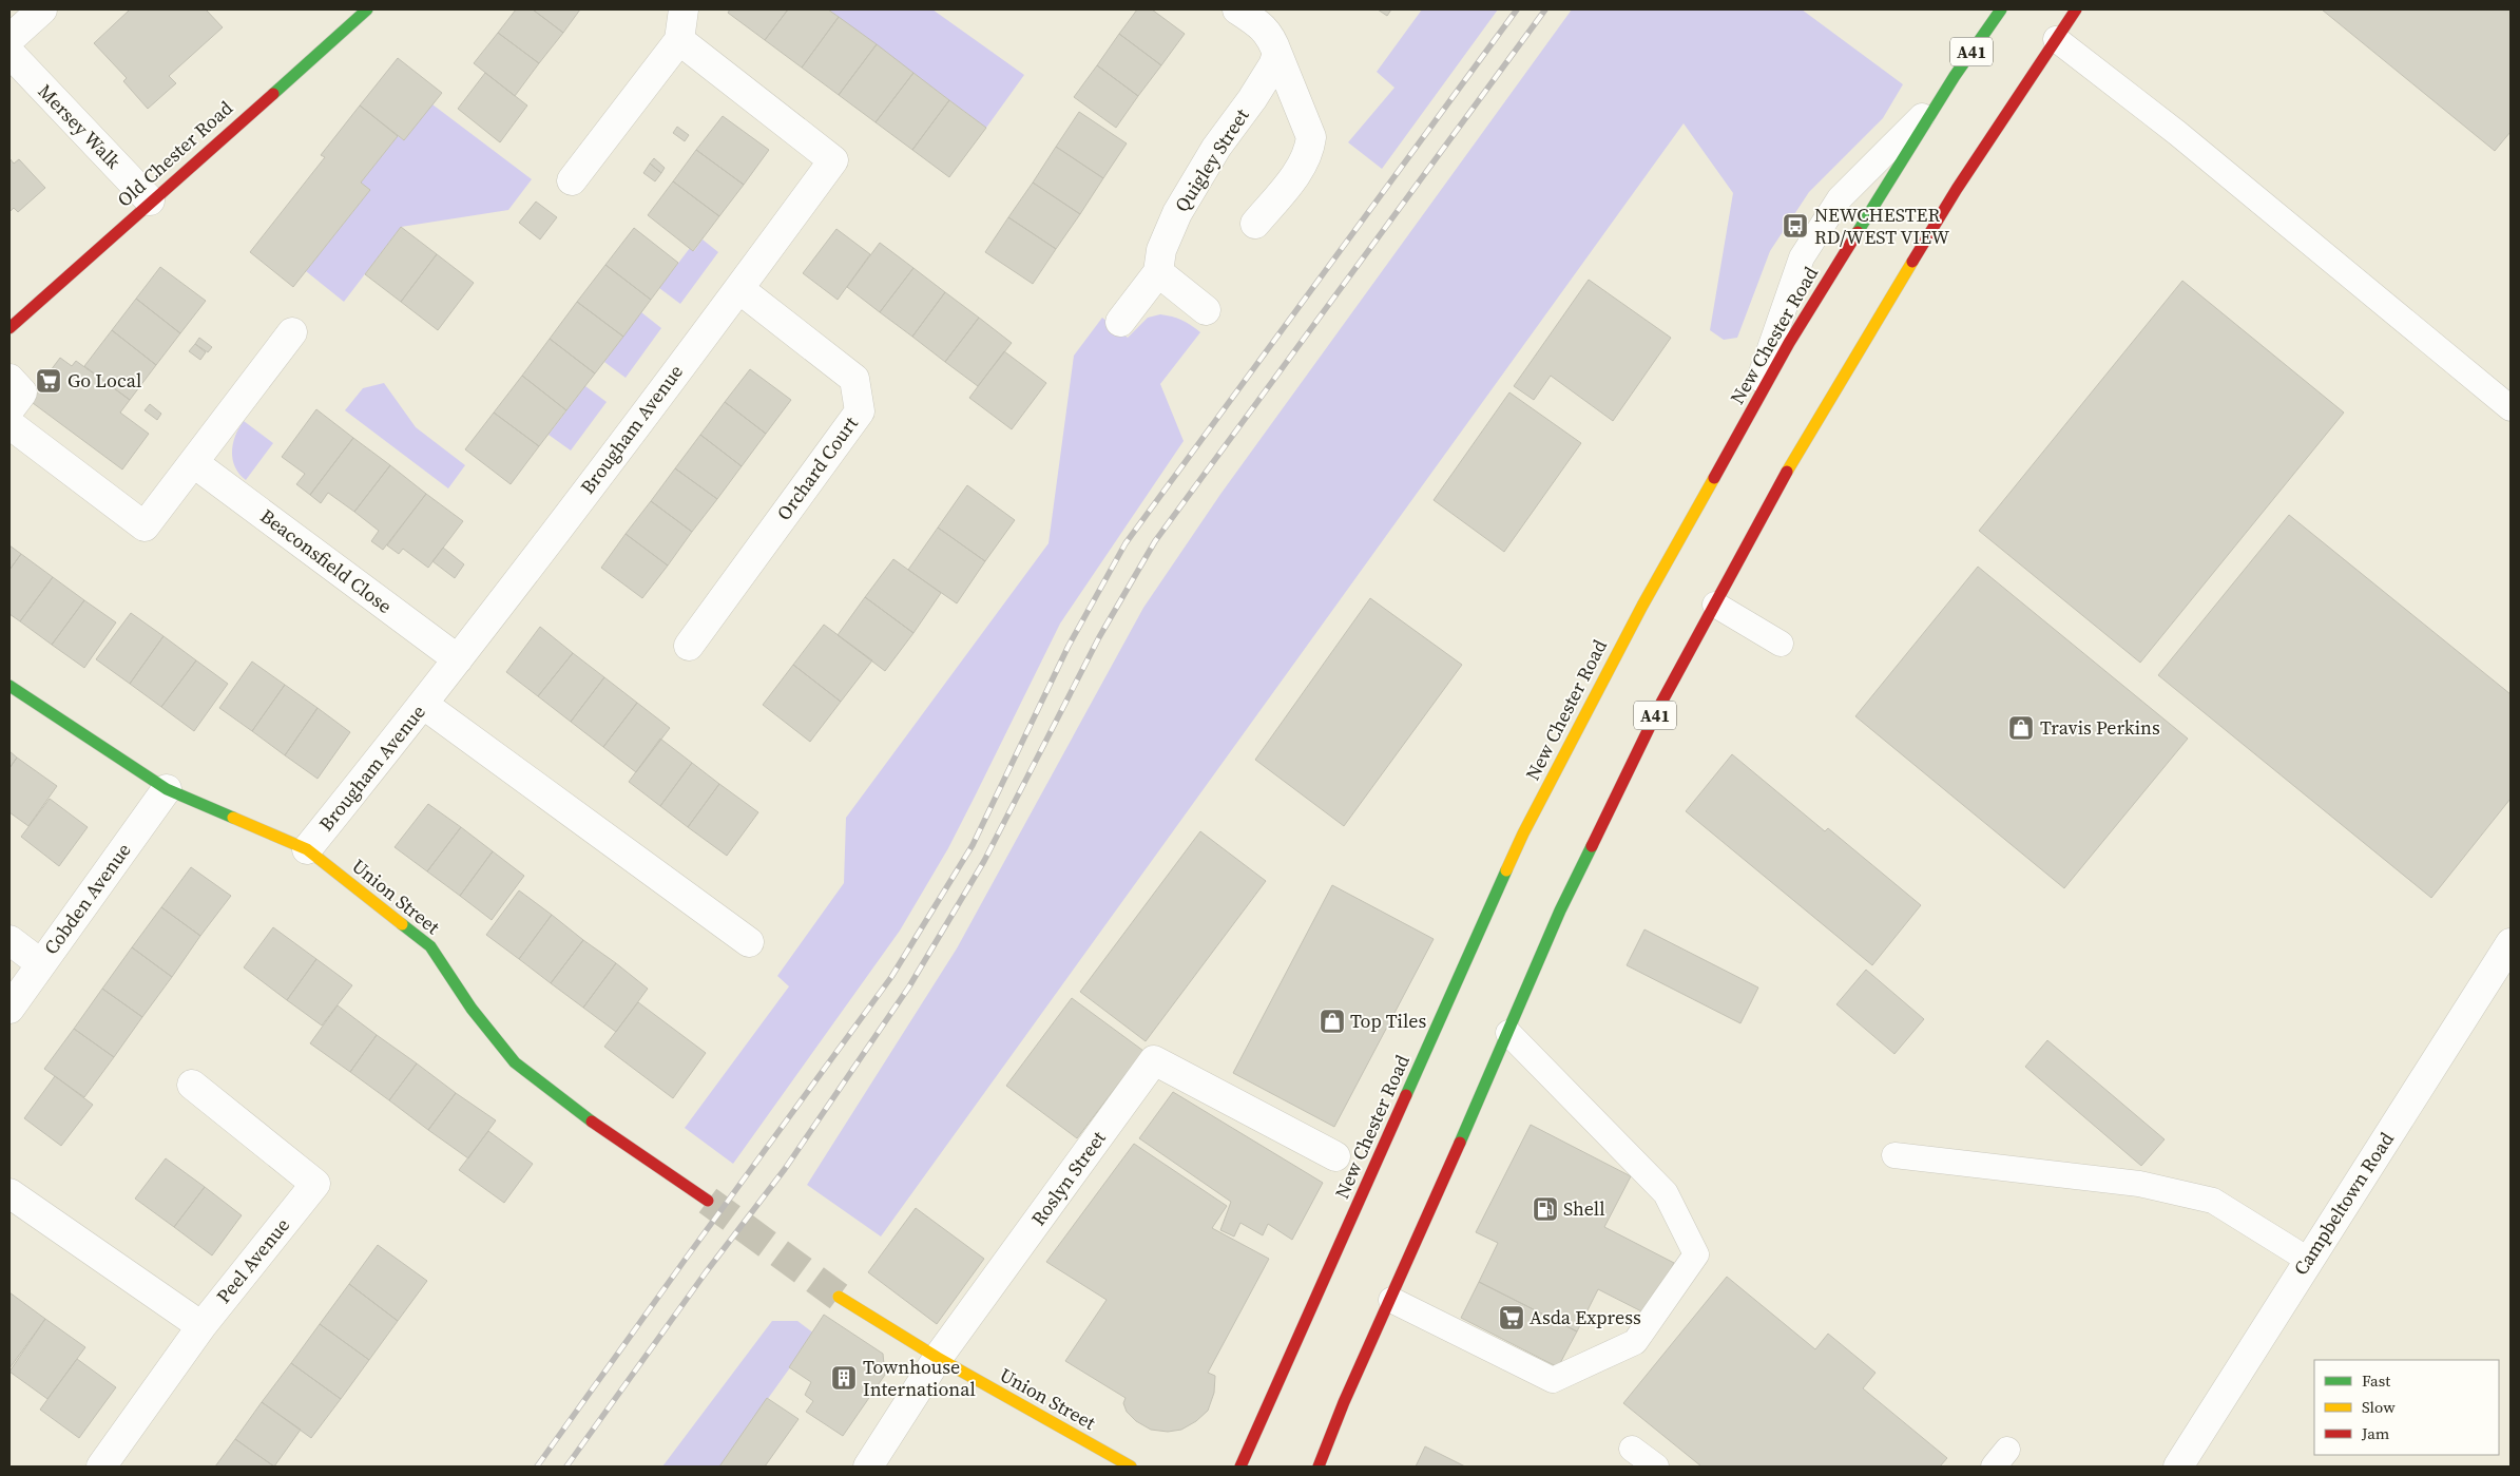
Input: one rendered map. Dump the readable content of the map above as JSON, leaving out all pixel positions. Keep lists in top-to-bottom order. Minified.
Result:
{"streets":{"main road":["A41","Old Chester Road","New Chester Road","Union Street"],"street":["Mersey Walk","Quigley Street","Brougham Avenue","Orchard Court","Beaconsfield Close","Cobden Avenue","Roslyn Street","Campbeltown Road","Peel Avenue"]},"crossings":[["Mersey Walk","Old Chester Road"],["Brougham Avenue","Orchard Court"],["Brougham Avenue","Beaconsfield Close"],["Brougham Avenue","Union Street"],["Union Street","Cobden Avenue"],["Union Street","Roslyn Street"]],"places":{"bus stop":["NEWCHESTER RD/WEST VIEW"],"supermarket":["Go Local","Asda Express"],"shop":["Travis Perkins","Top Tiles"],"fuel station":["Shell"],"building":["Townhouse International"]},"legend":["Fast","Slow","Jam"]}
